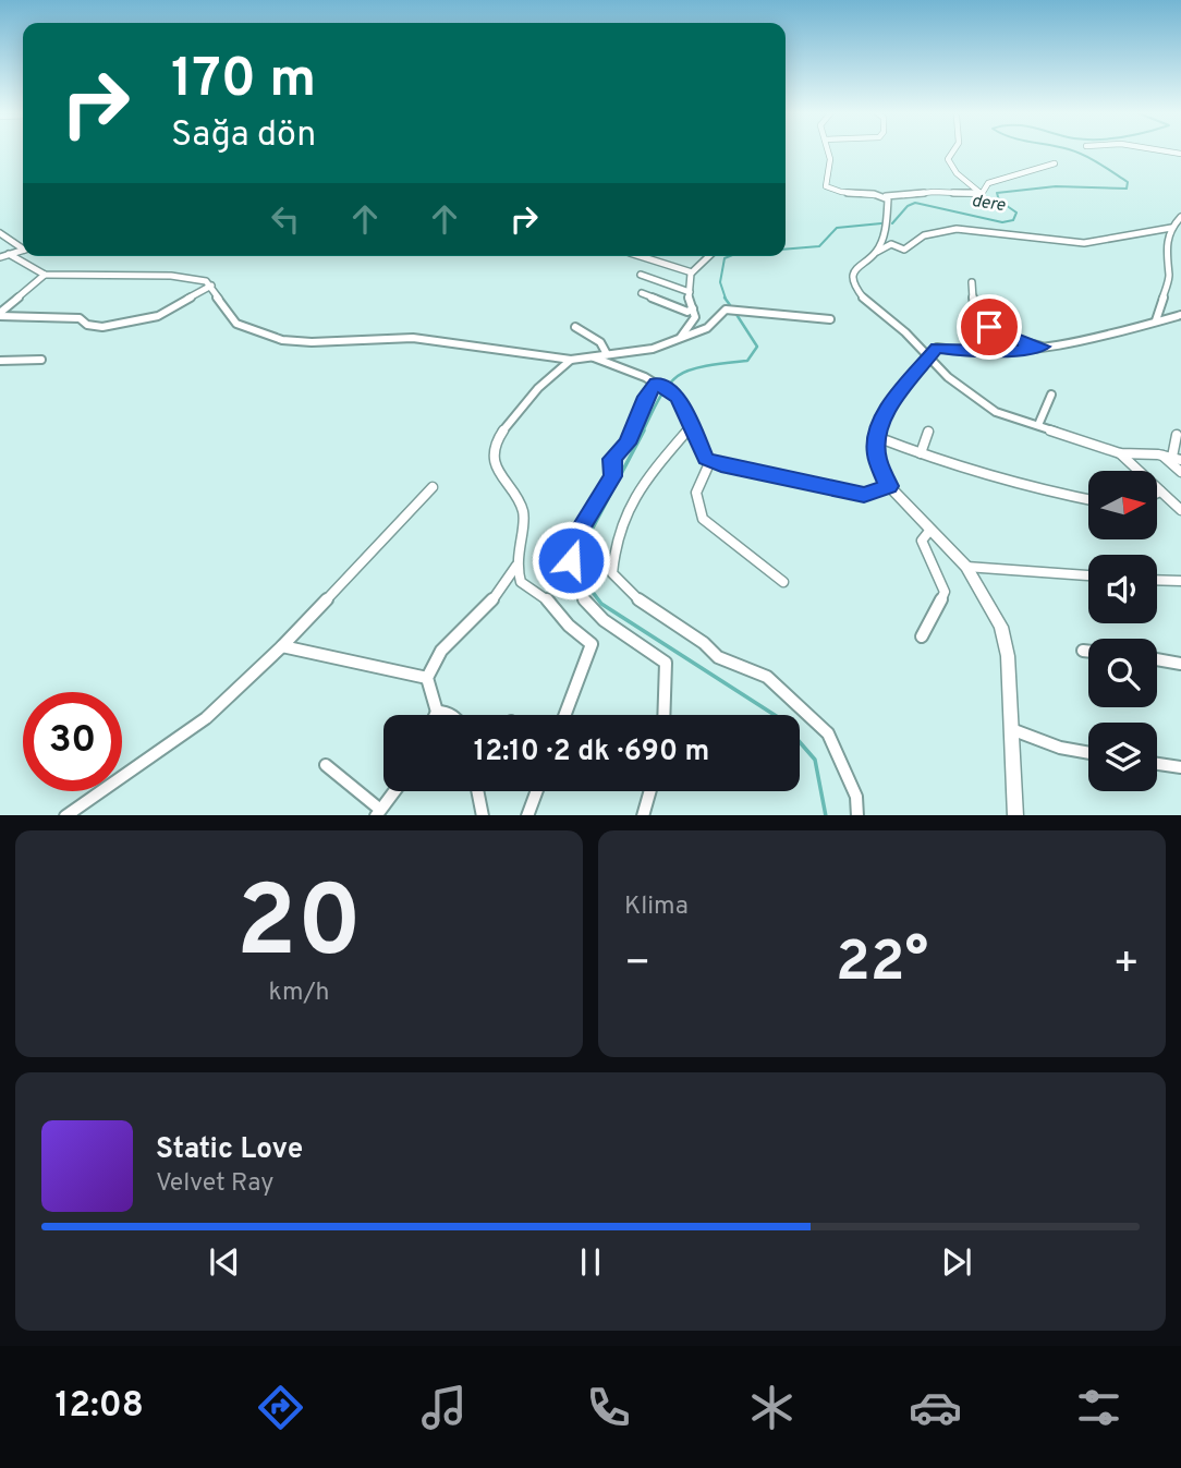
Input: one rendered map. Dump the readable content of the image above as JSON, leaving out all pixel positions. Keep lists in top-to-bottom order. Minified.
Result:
{"water":["dere"],"north":"right","page":{"turn":["170 m","Sağa dön"],"limit":"30","trip":"12:10 · 2 dk · 690 m","tile":[["20","km/h"],"Klima"],"heat":["−","22°","+"],"song":["Static Love","Velvet Ray"],"tabs":"12:08"}}
